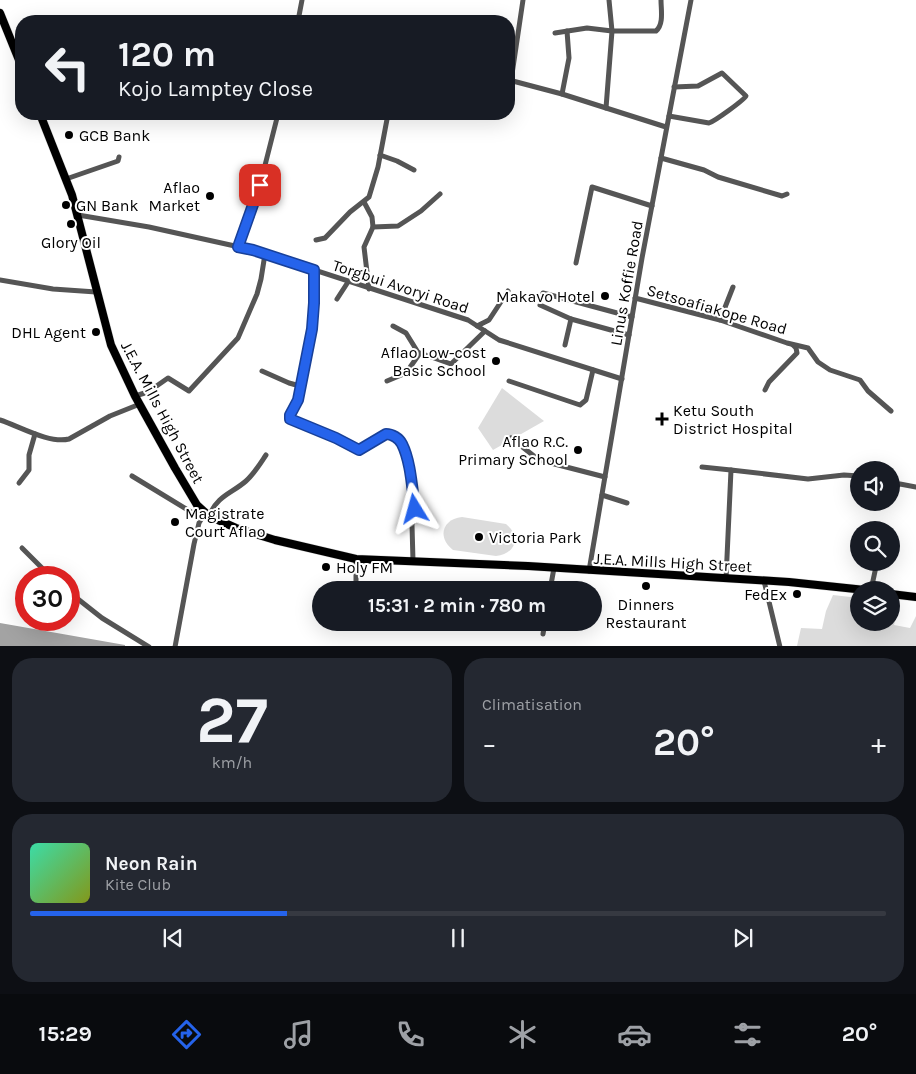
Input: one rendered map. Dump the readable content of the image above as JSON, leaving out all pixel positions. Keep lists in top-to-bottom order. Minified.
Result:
{"streets":{"highway":["J.E.A. Mills High Street"],"street":["Linus Koffie Road","Torgbui Avoryi Road","Setsoafiakope Road"]},"crossings":[["Linus Koffie Road","Torgbui Avoryi Road"],["Linus Koffie Road","Setsoafiakope Road"],["Linus Koffie Road","J.E.A. Mills High Street"],["Torgbui Avoryi Road","J.E.A. Mills High Street"]],"places":{"other":["GCB Bank","Aflao Market","GN Bank","Glory Oil","Makavo Hotel","DHL Agent","Aflao Low-cost Basic School","Aflao R.C. Primary School","Magistrate Court Aflao","Victoria Park","Holy FM","Dinners Restaurant","FedEx"],"health":["Ketu South District Hospital"]},"page":{"turn":["120 m","Kojo Lamptey Close"],"limit":"30","trip":"15:31 · 2 min · 780 m","tile":[["27","km/h"],"Climatisation"],"heat":["−","20°","+"],"song":["Neon Rain","Kite Club"],"tabs":["15:29","20°"]}}
